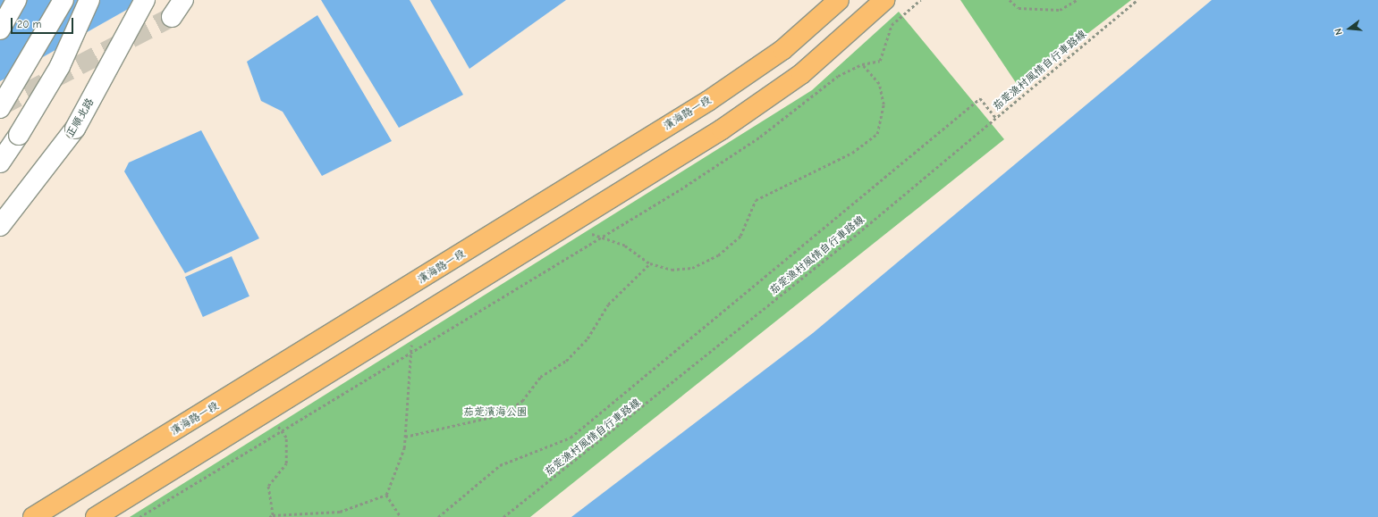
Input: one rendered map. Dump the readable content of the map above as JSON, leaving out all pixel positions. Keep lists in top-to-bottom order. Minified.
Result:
{"streets":{"main road":["濱海路一段"],"street":["正順北路"],"path":["茄萣漁村風情自行車路線"]},"parks":["茄萣濱海公園"],"scale_bar":"20 m","north":"left"}
